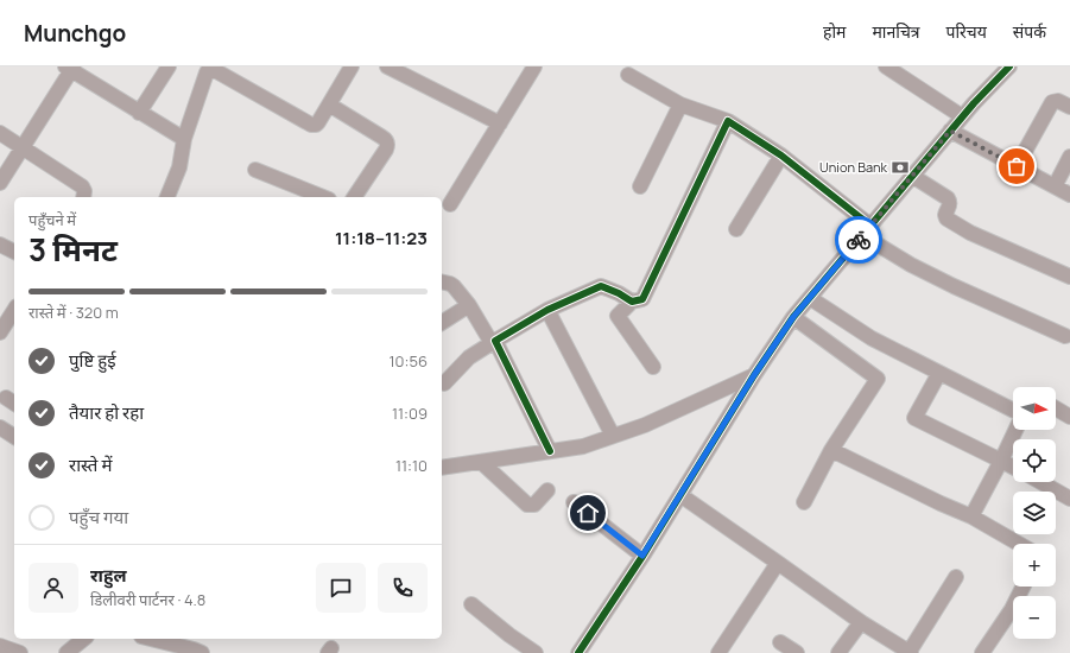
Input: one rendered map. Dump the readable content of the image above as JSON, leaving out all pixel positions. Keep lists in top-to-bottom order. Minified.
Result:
{"places":{"bank":["Union Bank"]},"north":"right","page":{"header":"Munchgo","nav":["होम","मानचित्र","परिचय","संपर्क"],"heading":["3 मिनट","पहुँचने में","11:18–11:23"],"panel":["राहुल","डिलीवरी पार्टनर · 4.8"],"bar":"रास्ते में · 320 m","list":[["पुष्टि हुई","10:56"],["तैयार हो रहा","11:09"],["रास्ते में","11:10"],"पहुँच गया"],"map_buttons":["+","−"]}}
